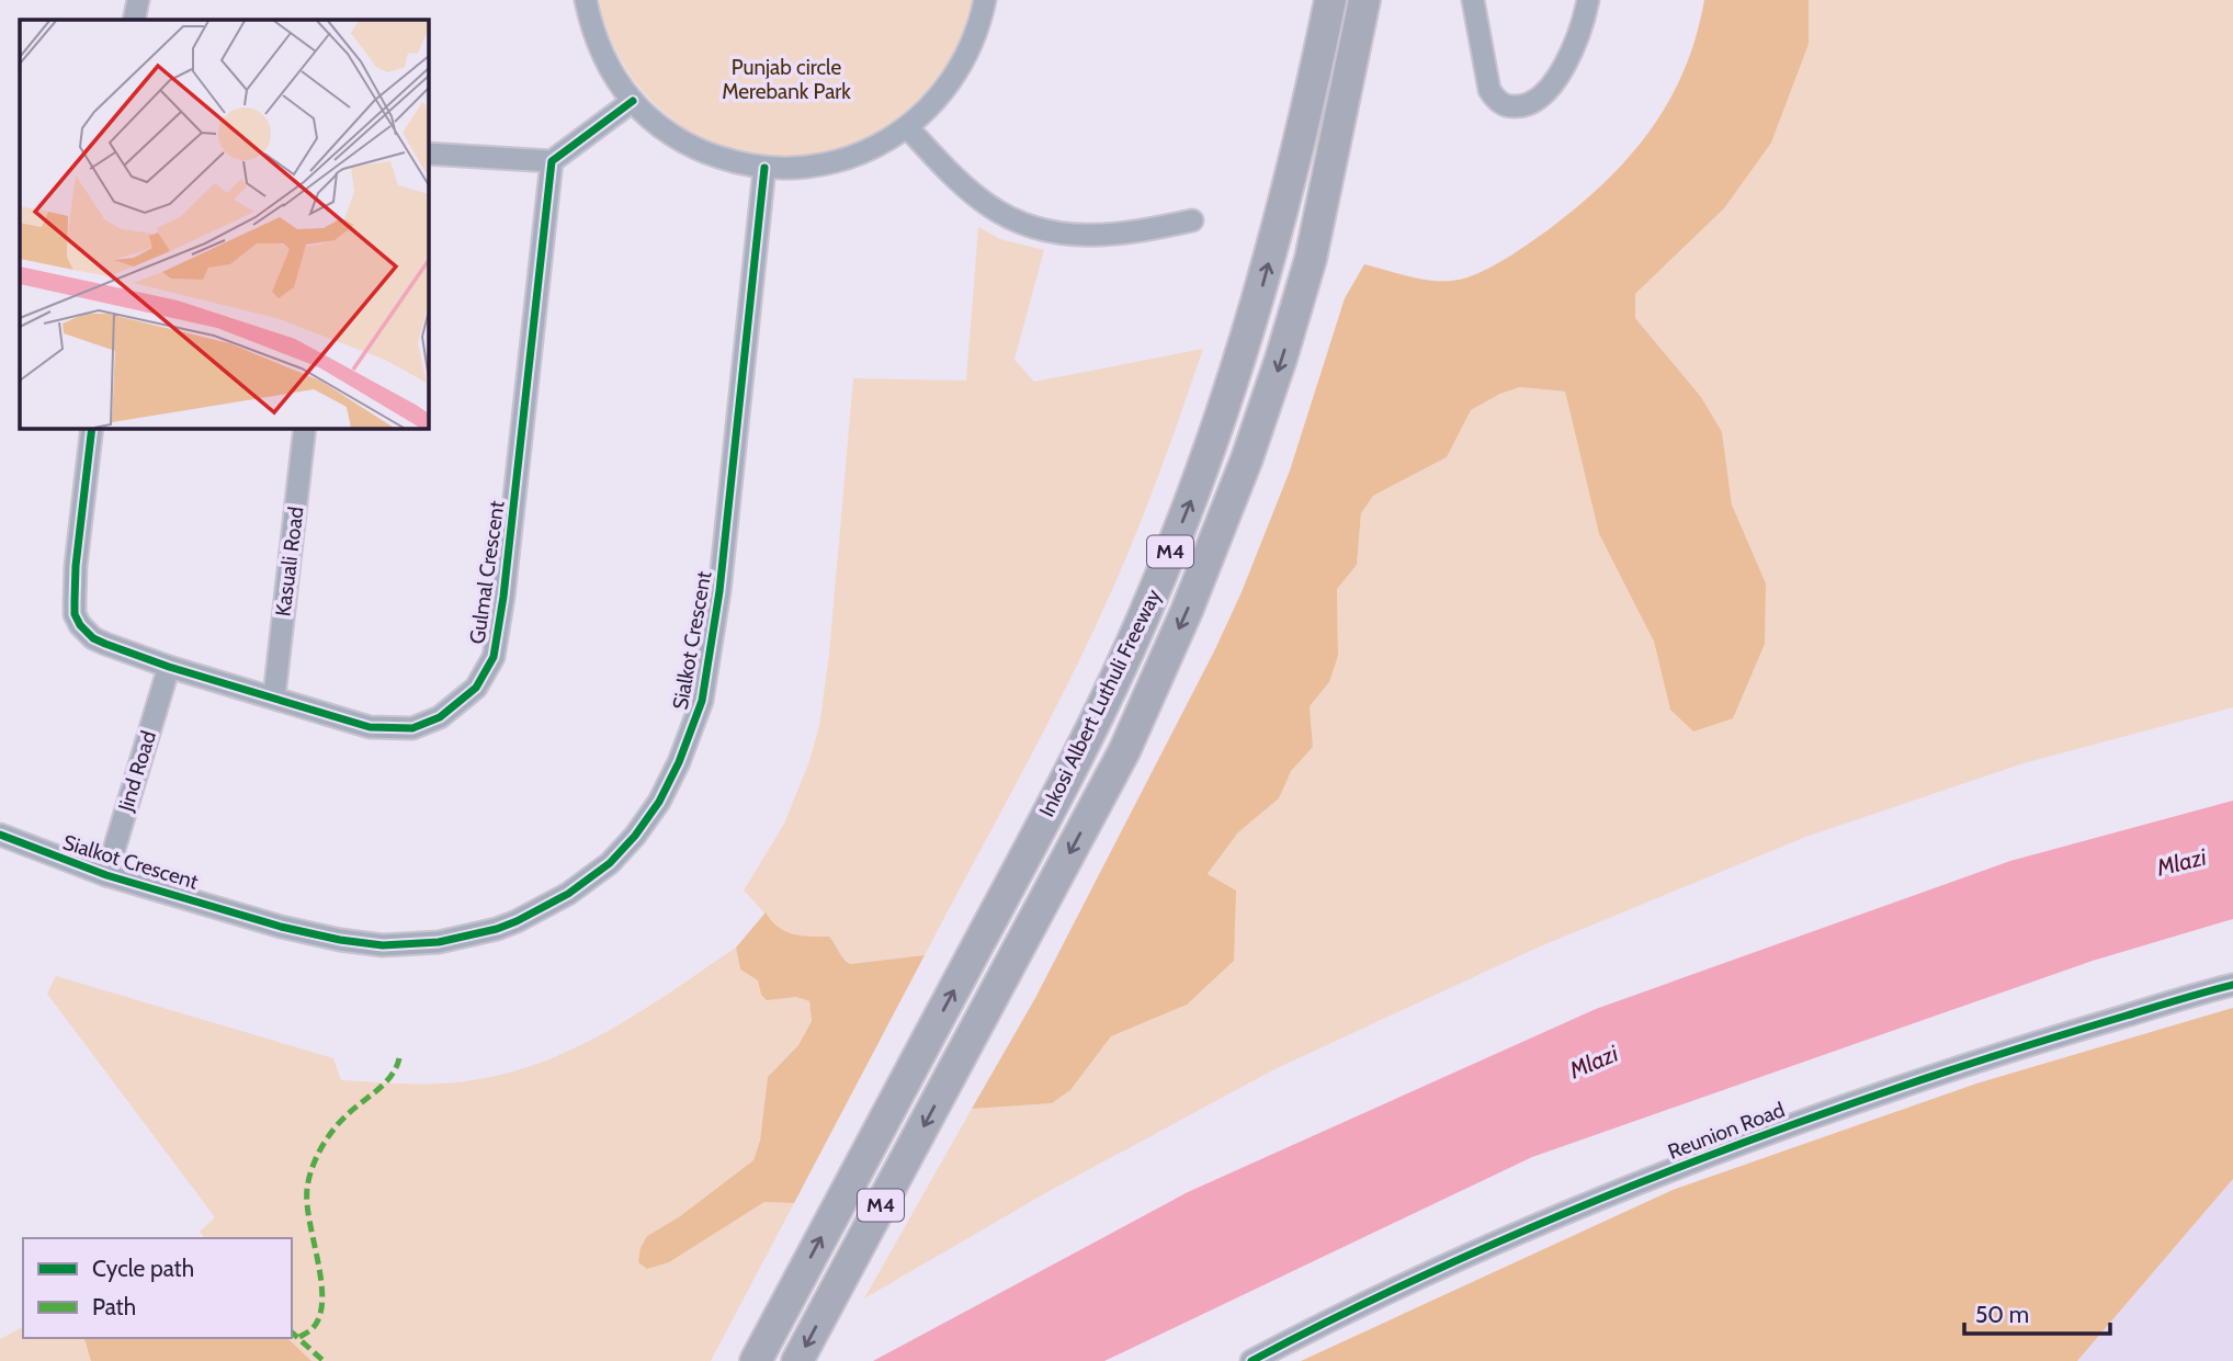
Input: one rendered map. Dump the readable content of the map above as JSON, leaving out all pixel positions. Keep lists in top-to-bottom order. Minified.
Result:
{"streets":{"highway":["M4","Inkosi Albert Luthuli Freeway"],"street":["Kasuali Road","Gulmal Crescent","Sialkot Crescent","Jind Road","Reunion Road"]},"crossings":[["Kasuali Road","Gulmal Crescent"],["Gulmal Crescent","Jind Road"],["Sialkot Crescent","Jind Road"]],"water":["Mlazi"],"parks":["Punjab circle Merebank Park"],"legend":["Cycle path","Path"],"scale_bar":"50 m"}
